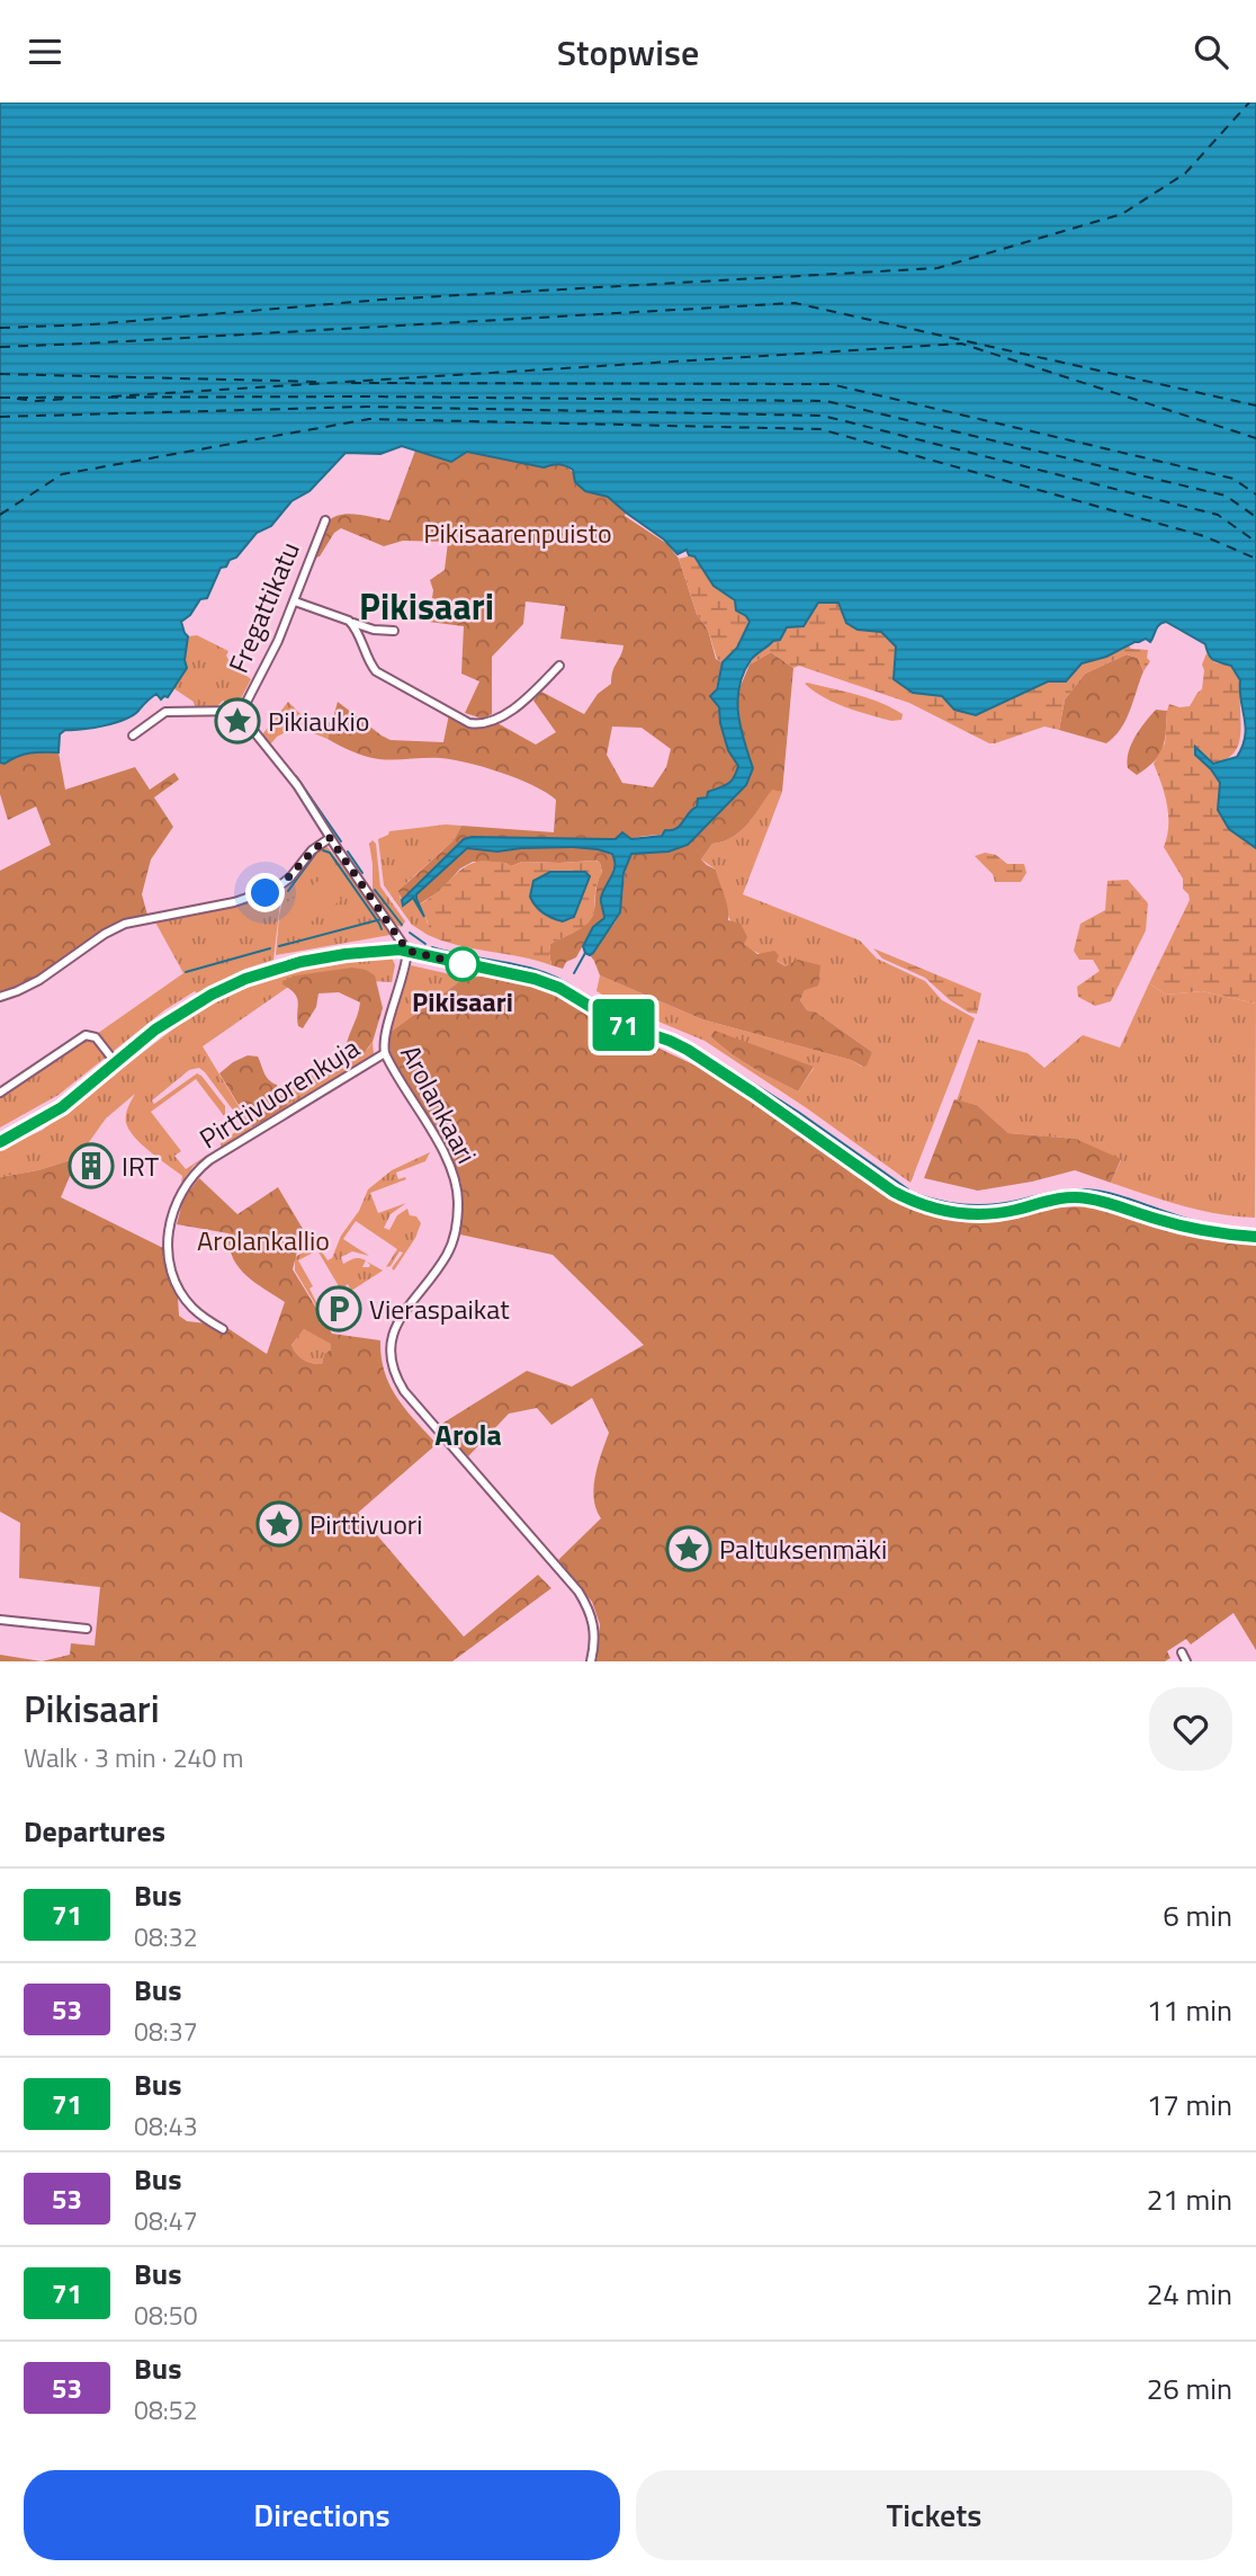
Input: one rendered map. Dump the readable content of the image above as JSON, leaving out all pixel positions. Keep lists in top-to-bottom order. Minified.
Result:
{"streets":{"street":["Fregattikatu","Pirttivuorenkuja","Arolankaari"]},"crossings":[["Pirttivuorenkuja","Arolankaari"]],"districts":["Pikisaari","Arola"],"parks":["Pikisaarenpuisto","Arolankallio"],"places":{"place":["Pikiaukio","Pirttivuori","Paltuksenmäki"],"other":["Pikisaari"],"building":["IRT"],"parking":["Vieraspaikat"]},"lines":["bus line 71"],"page":{"header":"Stopwise","on_map":"71","heading":[["Pikisaari","Walk · 3 min · 240 m"],"Departures"],"list":[{"mark":"71","name":"Bus","note":"08:32","value":"6 min"},{"mark":"53","name":"Bus","note":"08:37","value":"11 min"},{"mark":"71","name":"Bus","note":"08:43","value":"17 min"},{"mark":"53","name":"Bus","note":"08:47","value":"21 min"},{"mark":"71","name":"Bus","note":"08:50","value":"24 min"},{"mark":"53","name":"Bus","note":"08:52","value":"26 min"}],"buttons":["Directions","Tickets"]}}
